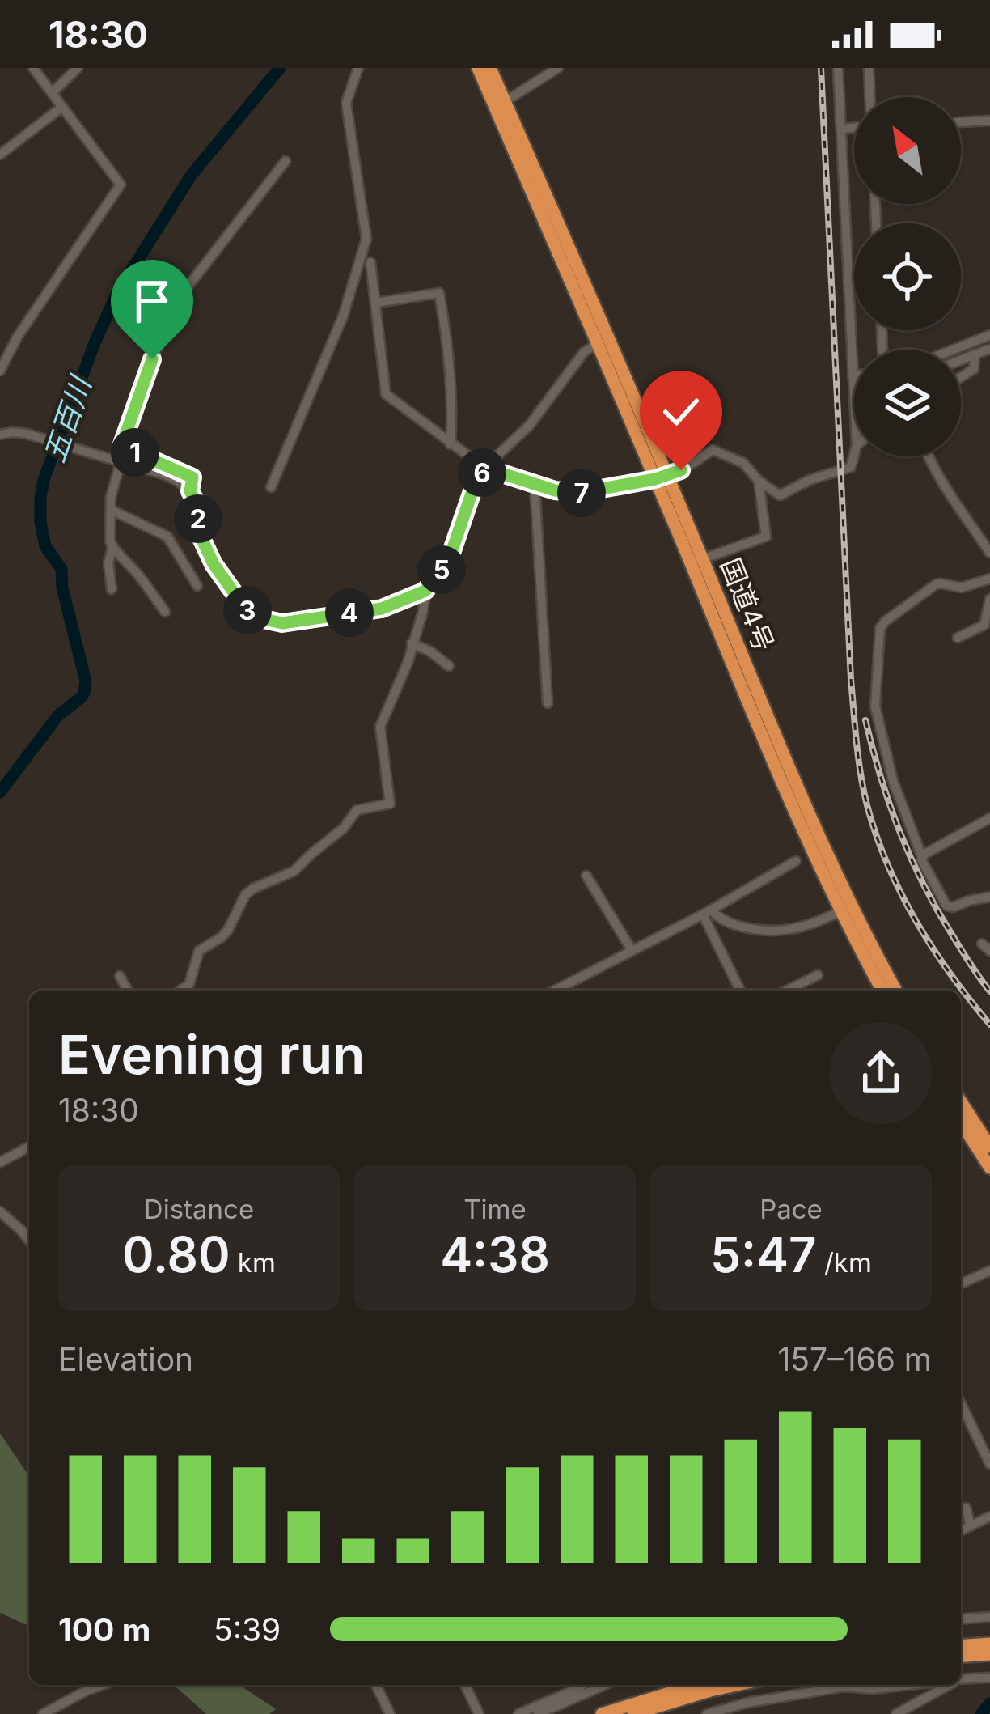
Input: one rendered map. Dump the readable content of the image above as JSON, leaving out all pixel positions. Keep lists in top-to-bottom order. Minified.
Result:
{"streets":{"highway":["国道4号"]},"water":["五百川"],"north":"top left","page":{"status":"18:30","pins":["1","6","7","2","5","3","4"],"heading":["Evening run","18:30"],"stats":[["Distance","0.80 km"],["Time","4:38"],["Pace","5:47 /km"]],"chart":["Elevation","157–166 m"],"list":[{"name":"100 m","note":"5:39"}]}}
